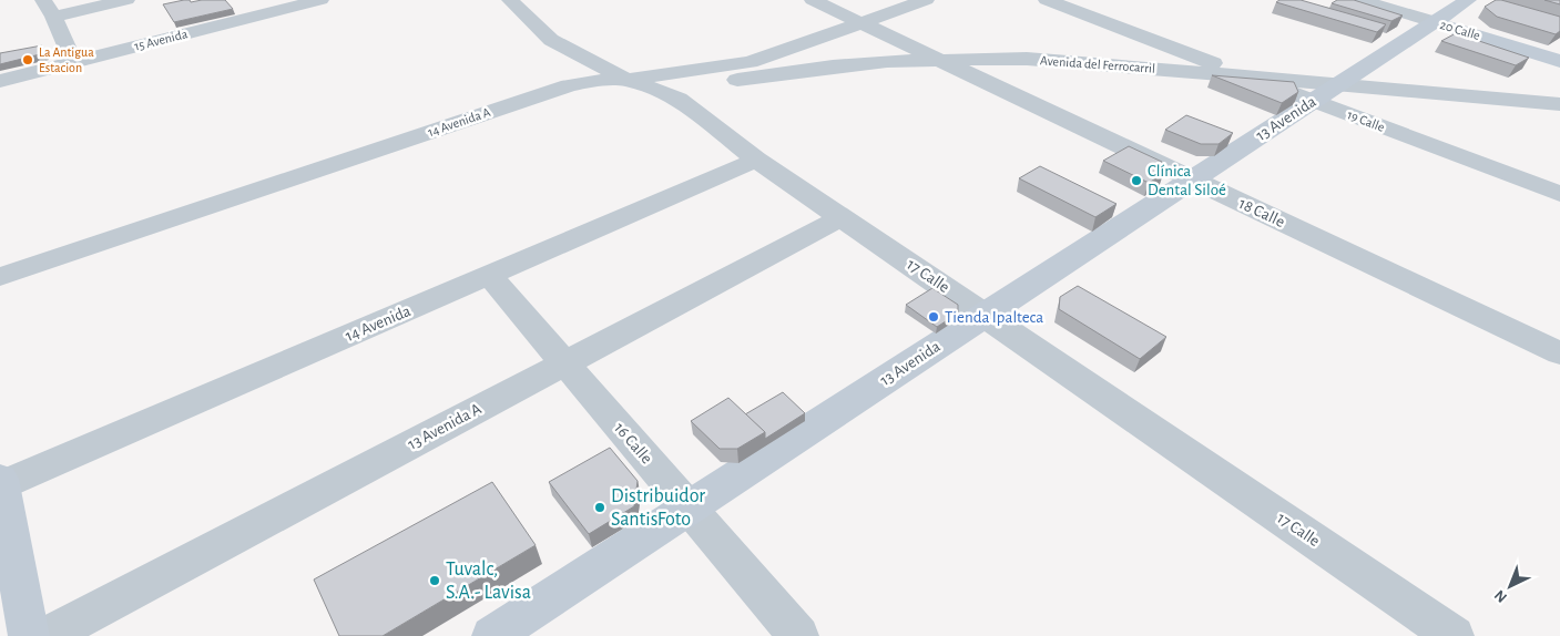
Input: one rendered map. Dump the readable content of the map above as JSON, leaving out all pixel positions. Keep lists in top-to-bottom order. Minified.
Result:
{"streets":{"street":["20 Calle","15 Avenida","Avenida del Ferrocarril","13 Avenida","19 Calle","14 Avenida A","18 Calle","17 Calle","14 Avenida","13 Avenida A","16 Calle"]},"crossings":[["20 Calle","13 Avenida"],["Avenida del Ferrocarril","13 Avenida"],["Avenida del Ferrocarril","19 Calle"],["Avenida del Ferrocarril","14 Avenida A"],["Avenida del Ferrocarril","18 Calle"],["Avenida del Ferrocarril","17 Calle"],["13 Avenida","19 Calle"],["13 Avenida","18 Calle"],["13 Avenida","17 Calle"],["13 Avenida","16 Calle"],["14 Avenida A","18 Calle"],["14 Avenida A","17 Calle"],["17 Calle","14 Avenida"],["17 Calle","13 Avenida A"],["14 Avenida","16 Calle"],["13 Avenida A","16 Calle"]],"places":["La Antigua Estacion","Clínica Dental Siloé","Tienda Ipalteca","Distribuidor SantisFoto","Tuvalc, S.A.- Lavisa"],"north":"bottom left"}
